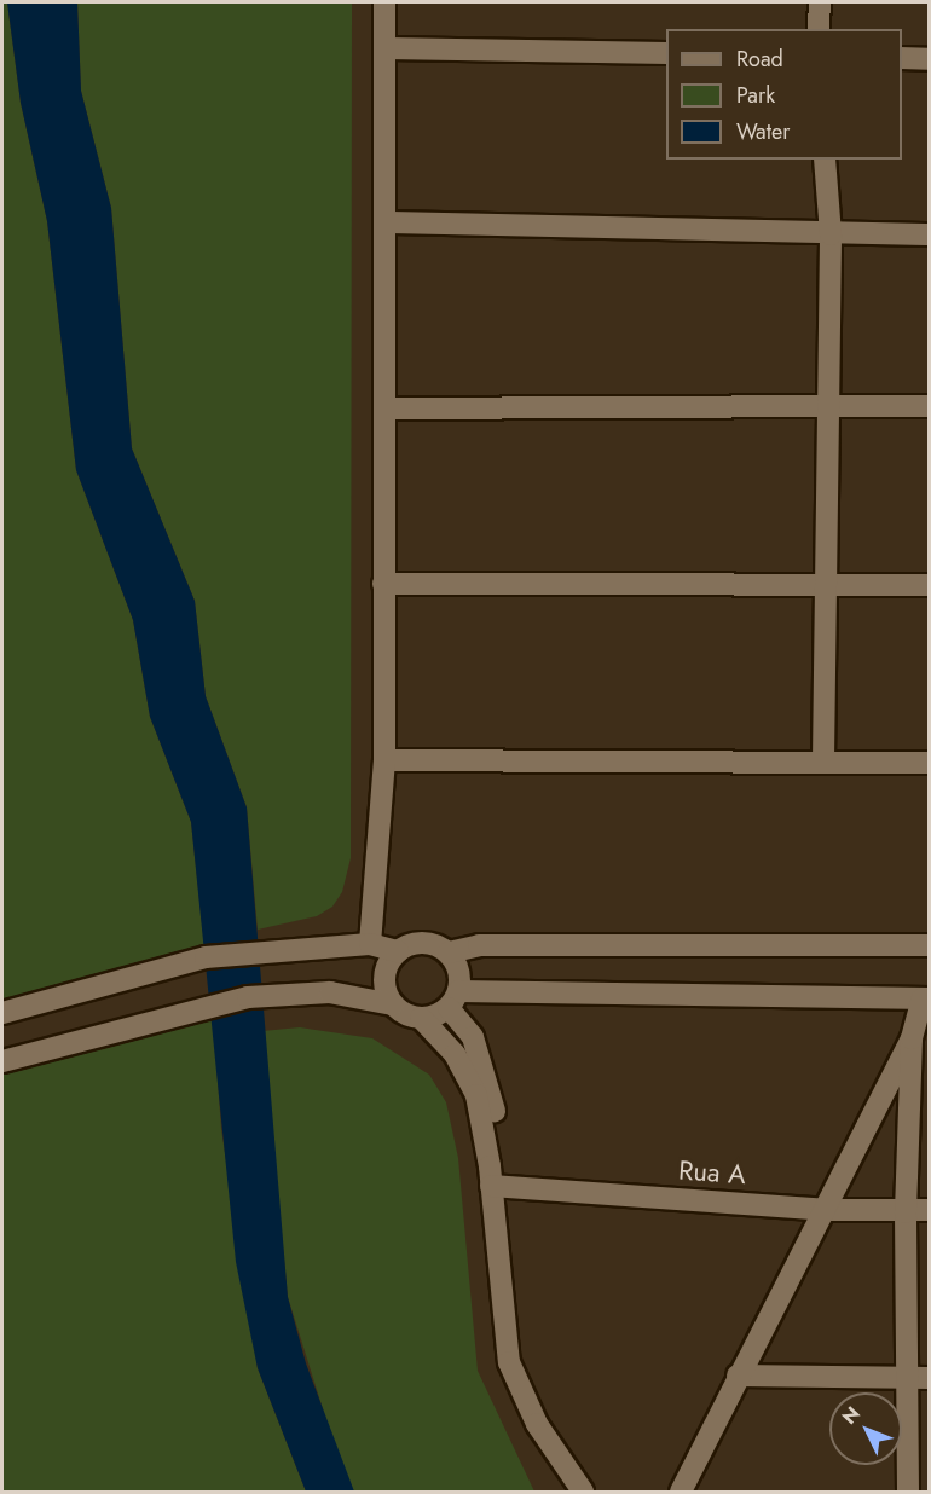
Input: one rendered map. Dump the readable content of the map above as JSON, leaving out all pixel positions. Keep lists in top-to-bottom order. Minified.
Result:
{"streets":{"street":["Rua A"]},"legend":["Road","Park","Water"],"north":"top left"}
